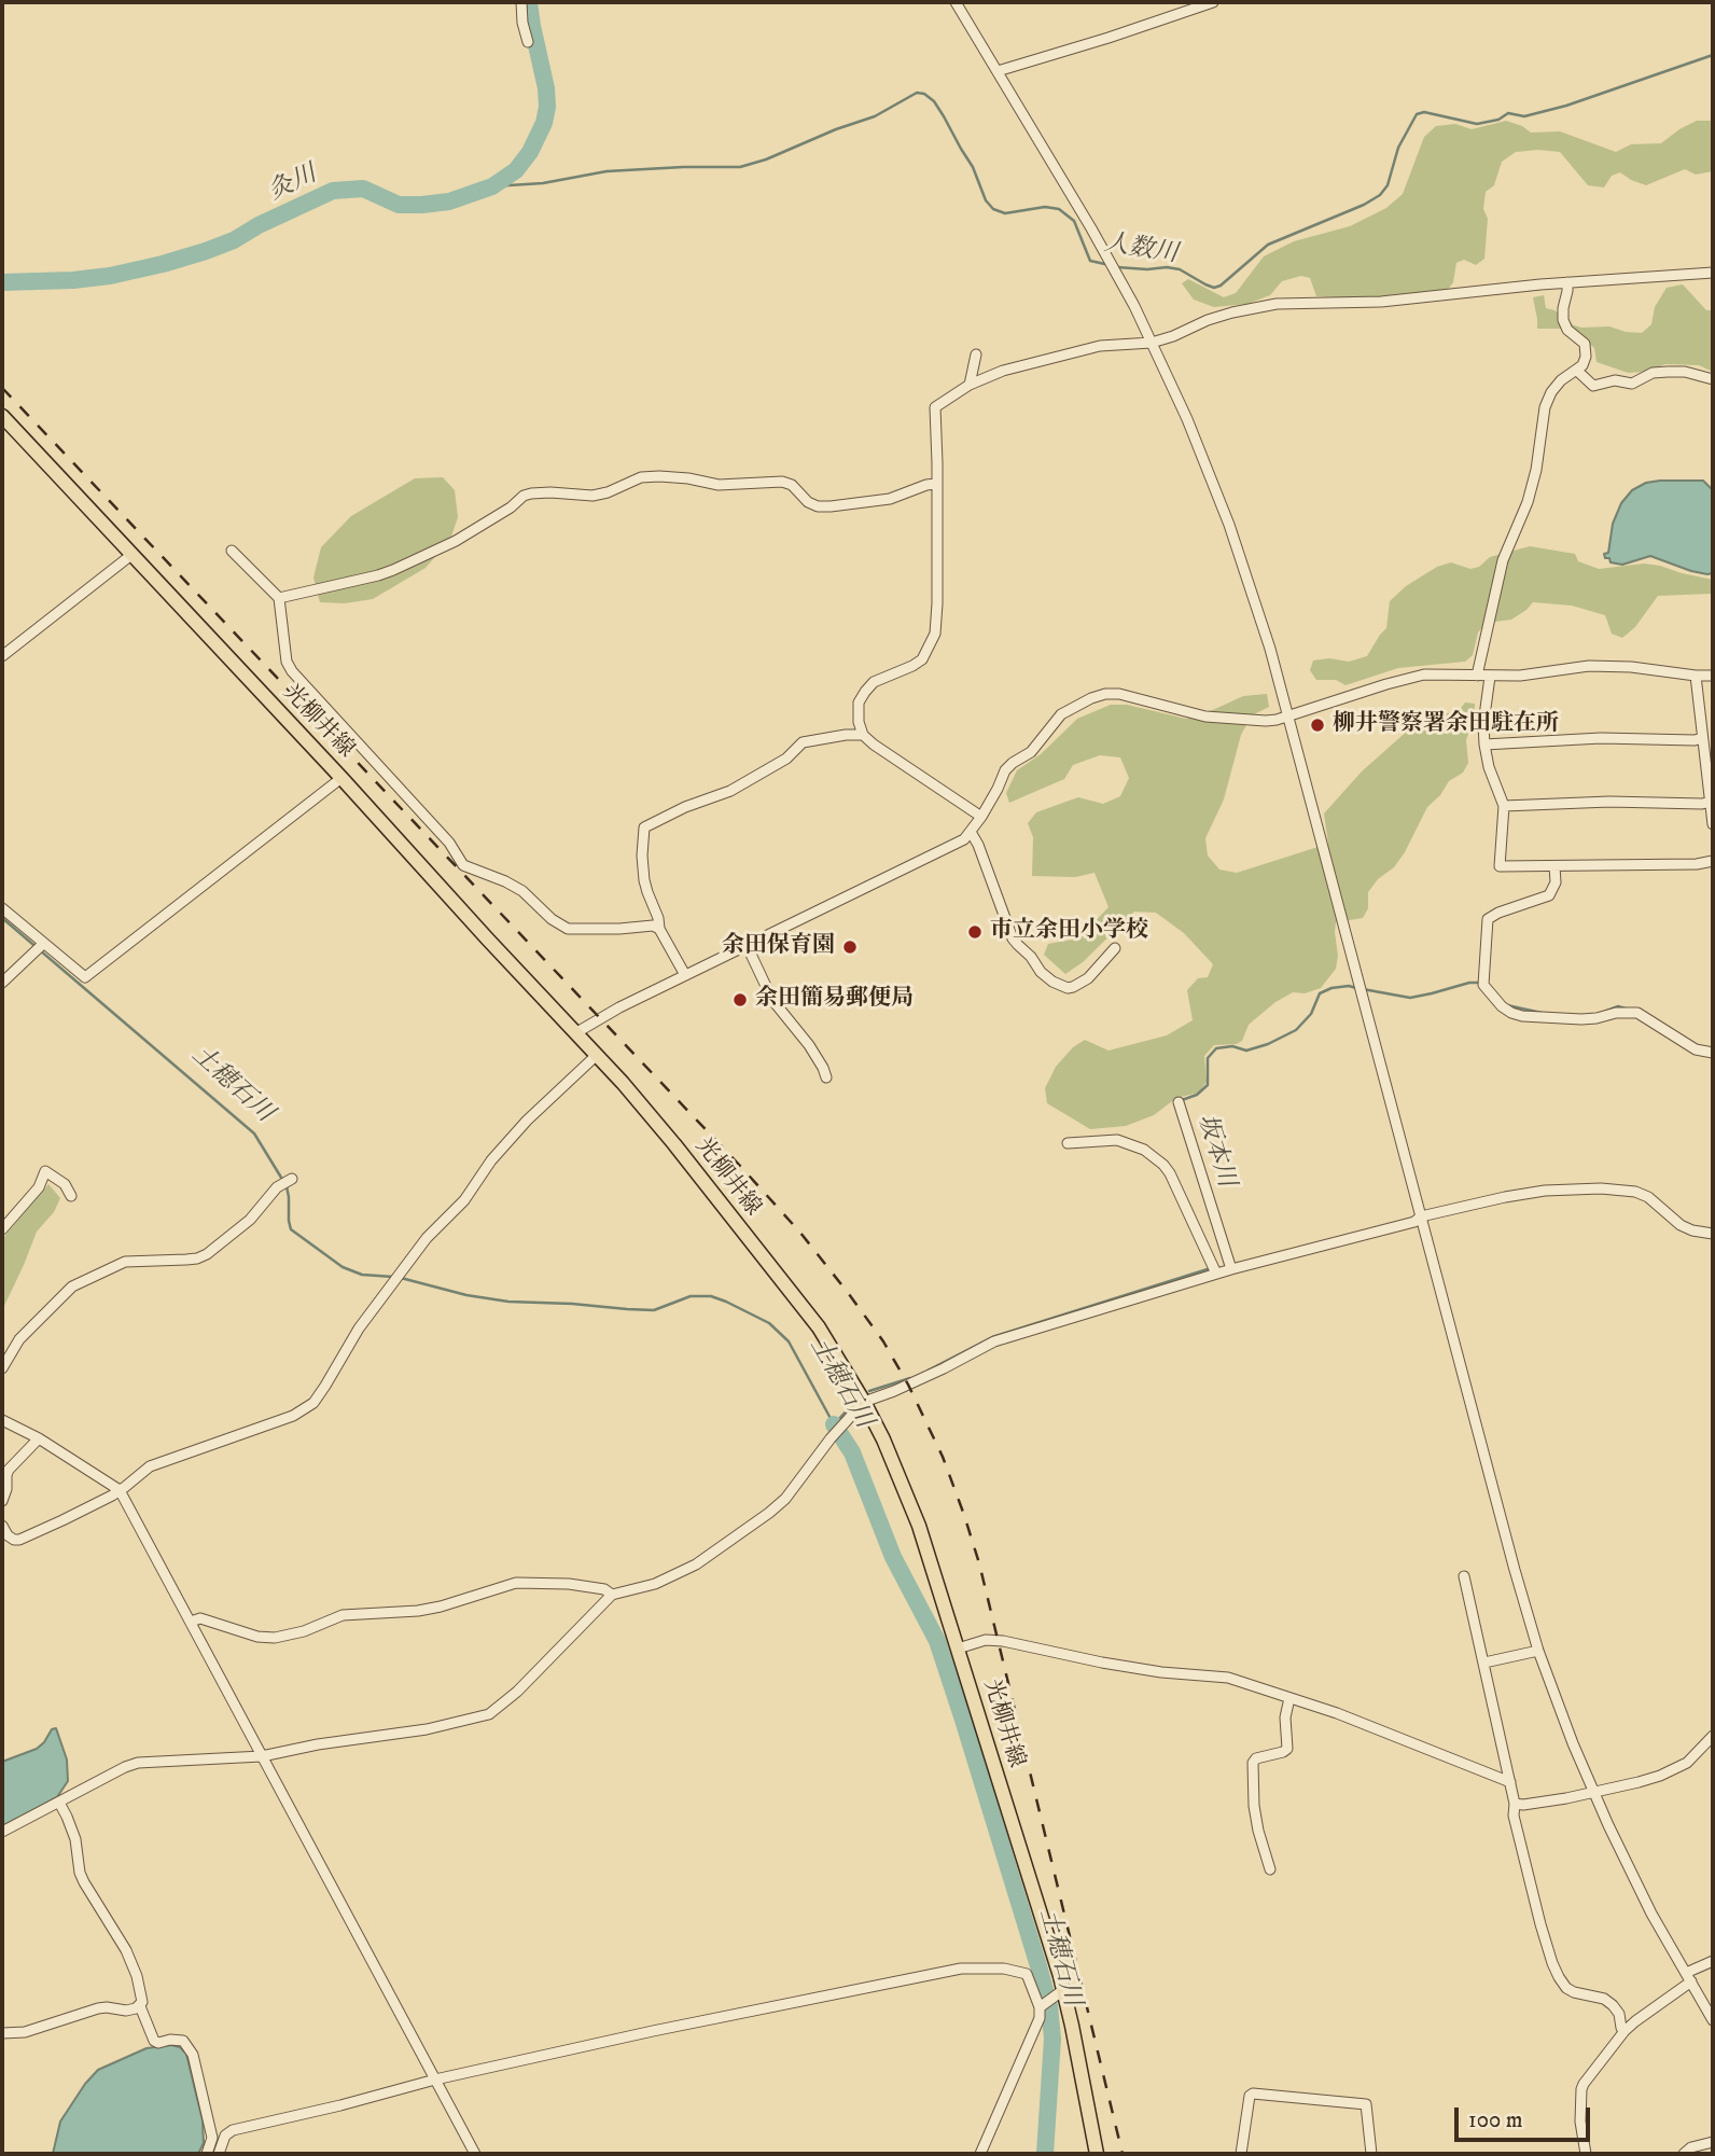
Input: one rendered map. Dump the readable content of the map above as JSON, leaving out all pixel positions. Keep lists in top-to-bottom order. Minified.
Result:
{"streets":{"main road":["光柳井線"]},"water":["灸川","人数川","土穂石川","坂本川"],"places":["柳井警察署余田駐在所","市立余田小学校","余田保育園","余田簡易郵便局"],"scale_bar":"100 m"}
